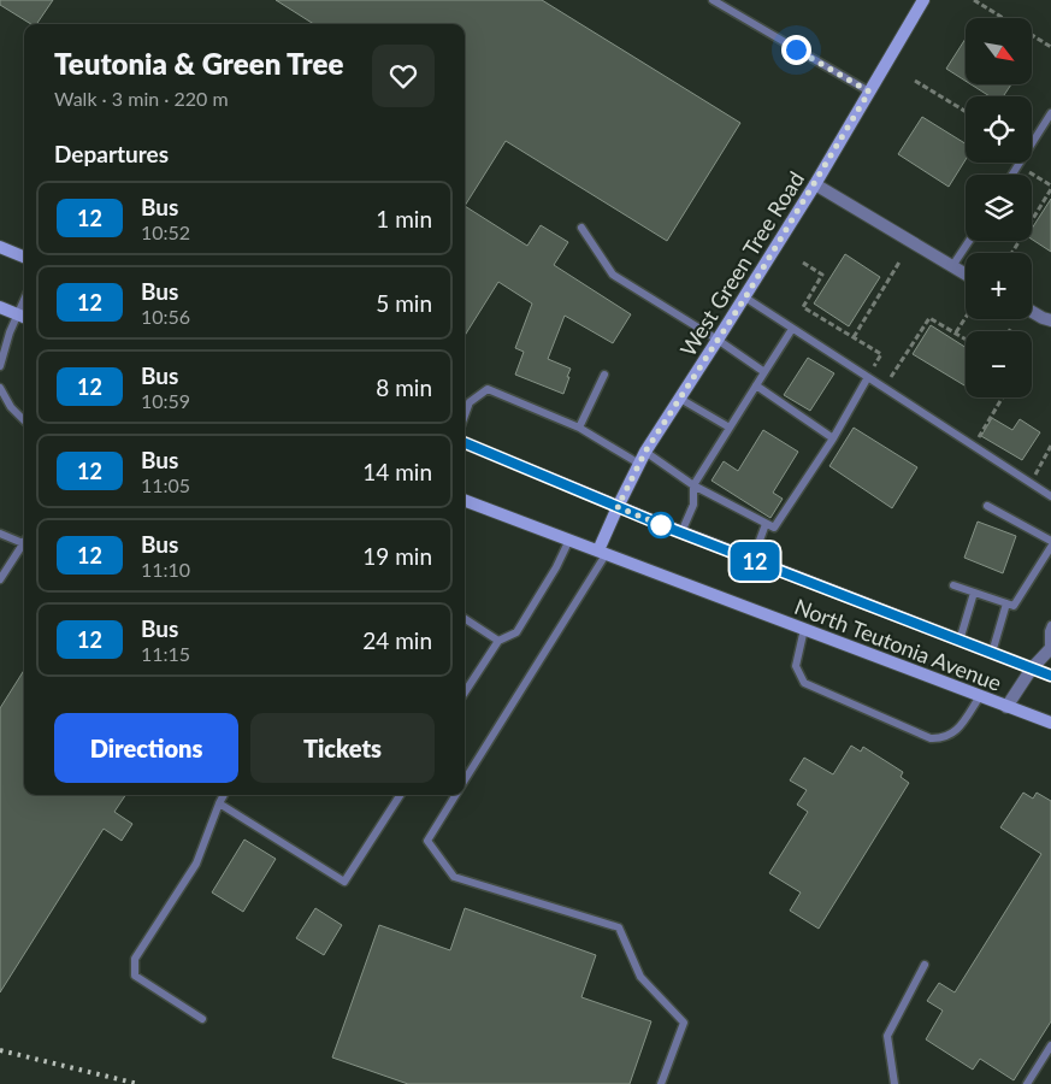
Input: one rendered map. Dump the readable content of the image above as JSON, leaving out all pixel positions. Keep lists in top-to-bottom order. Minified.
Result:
{"streets":{"main road":["West Green Tree Road","North Teutonia Avenue"]},"crossings":[["West Green Tree Road","North Teutonia Avenue"]],"lines":["bus line 12"],"north":"bottom right","page":{"on_map":"12","map_buttons":["+","−"],"heading":[["Teutonia & Green Tree","Walk · 3 min · 220 m"],"Departures"],"list":[{"mark":"12","name":"Bus","note":"10:52","value":"1 min"},{"mark":"12","name":"Bus","note":"10:56","value":"5 min"},{"mark":"12","name":"Bus","note":"10:59","value":"8 min"},{"mark":"12","name":"Bus","note":"11:05","value":"14 min"},{"mark":"12","name":"Bus","note":"11:10","value":"19 min"},{"mark":"12","name":"Bus","note":"11:15","value":"24 min"}],"buttons":["Directions","Tickets"]}}
